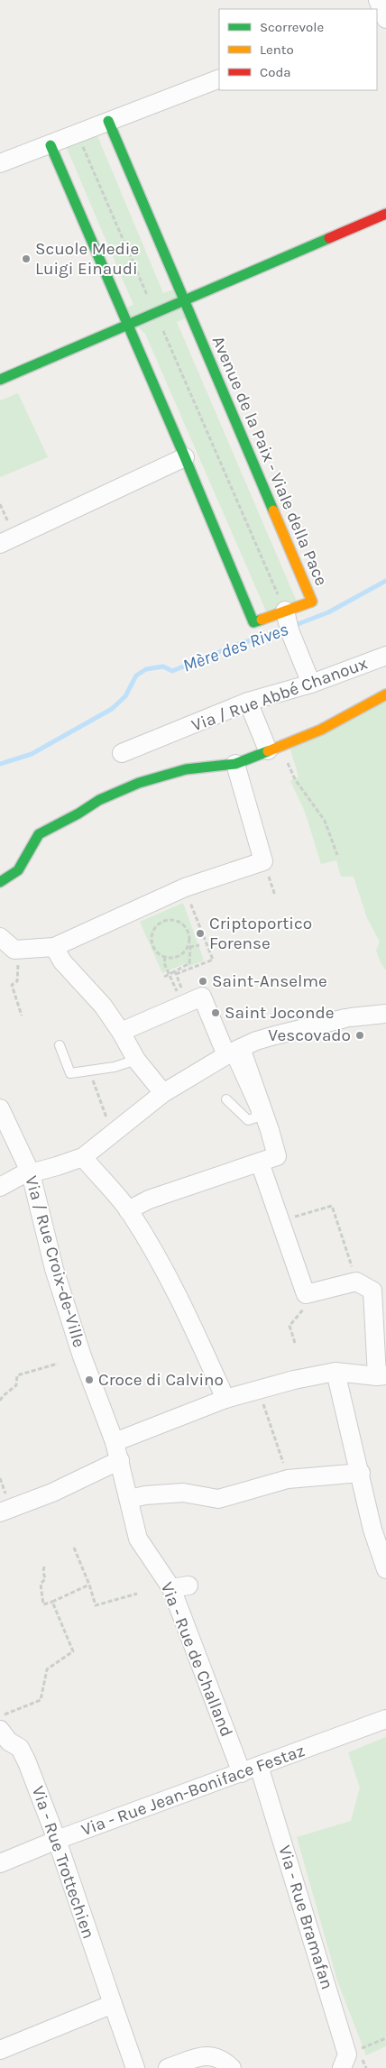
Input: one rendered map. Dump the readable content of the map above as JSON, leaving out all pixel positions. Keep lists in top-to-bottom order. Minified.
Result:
{"streets":{"street":["Avenue de la Paix - Viale della Pace","Via / Rue Abbé Chanoux","Via / Rue Croix-de-Ville","Via - Rue de Challand","Via - Rue Jean-Boniface Festaz","Via - Rue Trottechien","Via - Rue Bramafan"]},"crossings":[["Via / Rue Croix-de-Ville","Via - Rue de Challand"],["Via - Rue de Challand","Via - Rue Jean-Boniface Festaz"],["Via - Rue Jean-Boniface Festaz","Via - Rue Trottechien"],["Via - Rue Jean-Boniface Festaz","Via - Rue Bramafan"]],"water":["Mère des Rives"],"places":["Scuole Medie Luigi Einaudi","Criptoportico Forense","Saint-Anselme","Saint Joconde","Vescovado","Croce di Calvino"],"legend":["Scorrevole","Lento","Coda"]}
